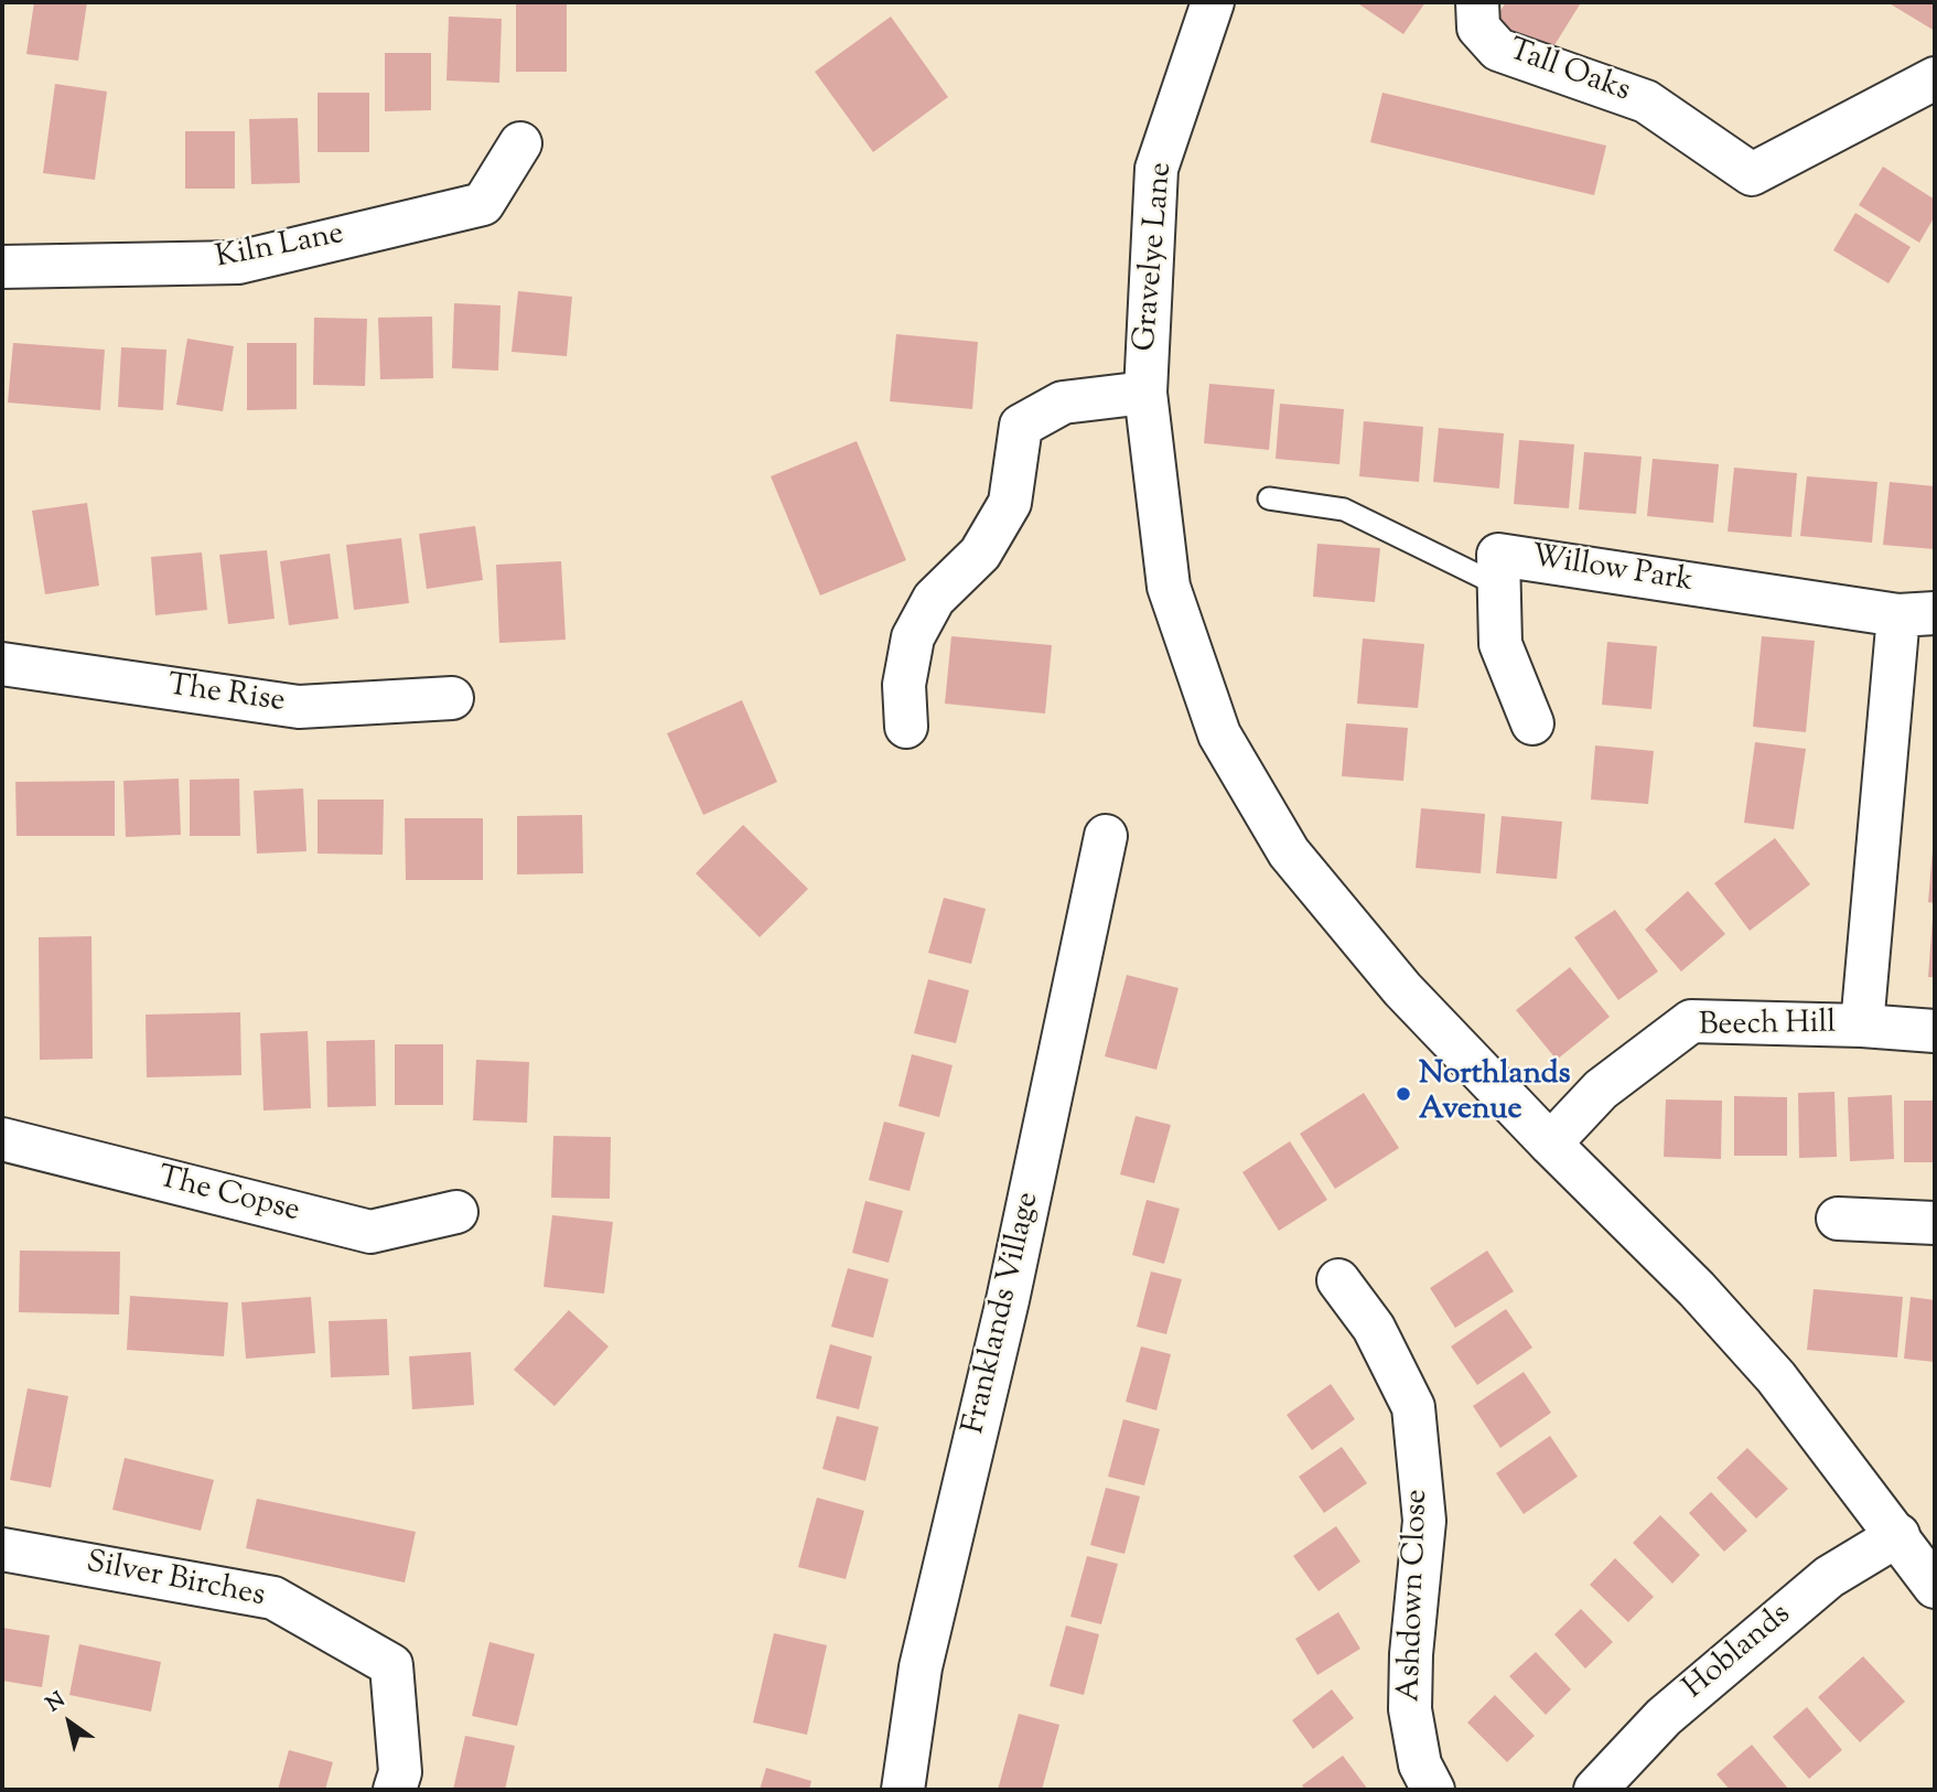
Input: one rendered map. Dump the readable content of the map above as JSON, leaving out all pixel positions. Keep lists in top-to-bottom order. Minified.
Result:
{"streets":{"street":["Tall Oaks","Kiln Lane","Gravelye Lane","Willow Park","The Rise","Beech Hill","The Copse","Franklands Village","Silver Birches","Ashdown Close","Hoblands"]},"crossings":[["Willow Park","Beech Hill"]],"places":["Northlands Avenue"],"north":"top left"}
